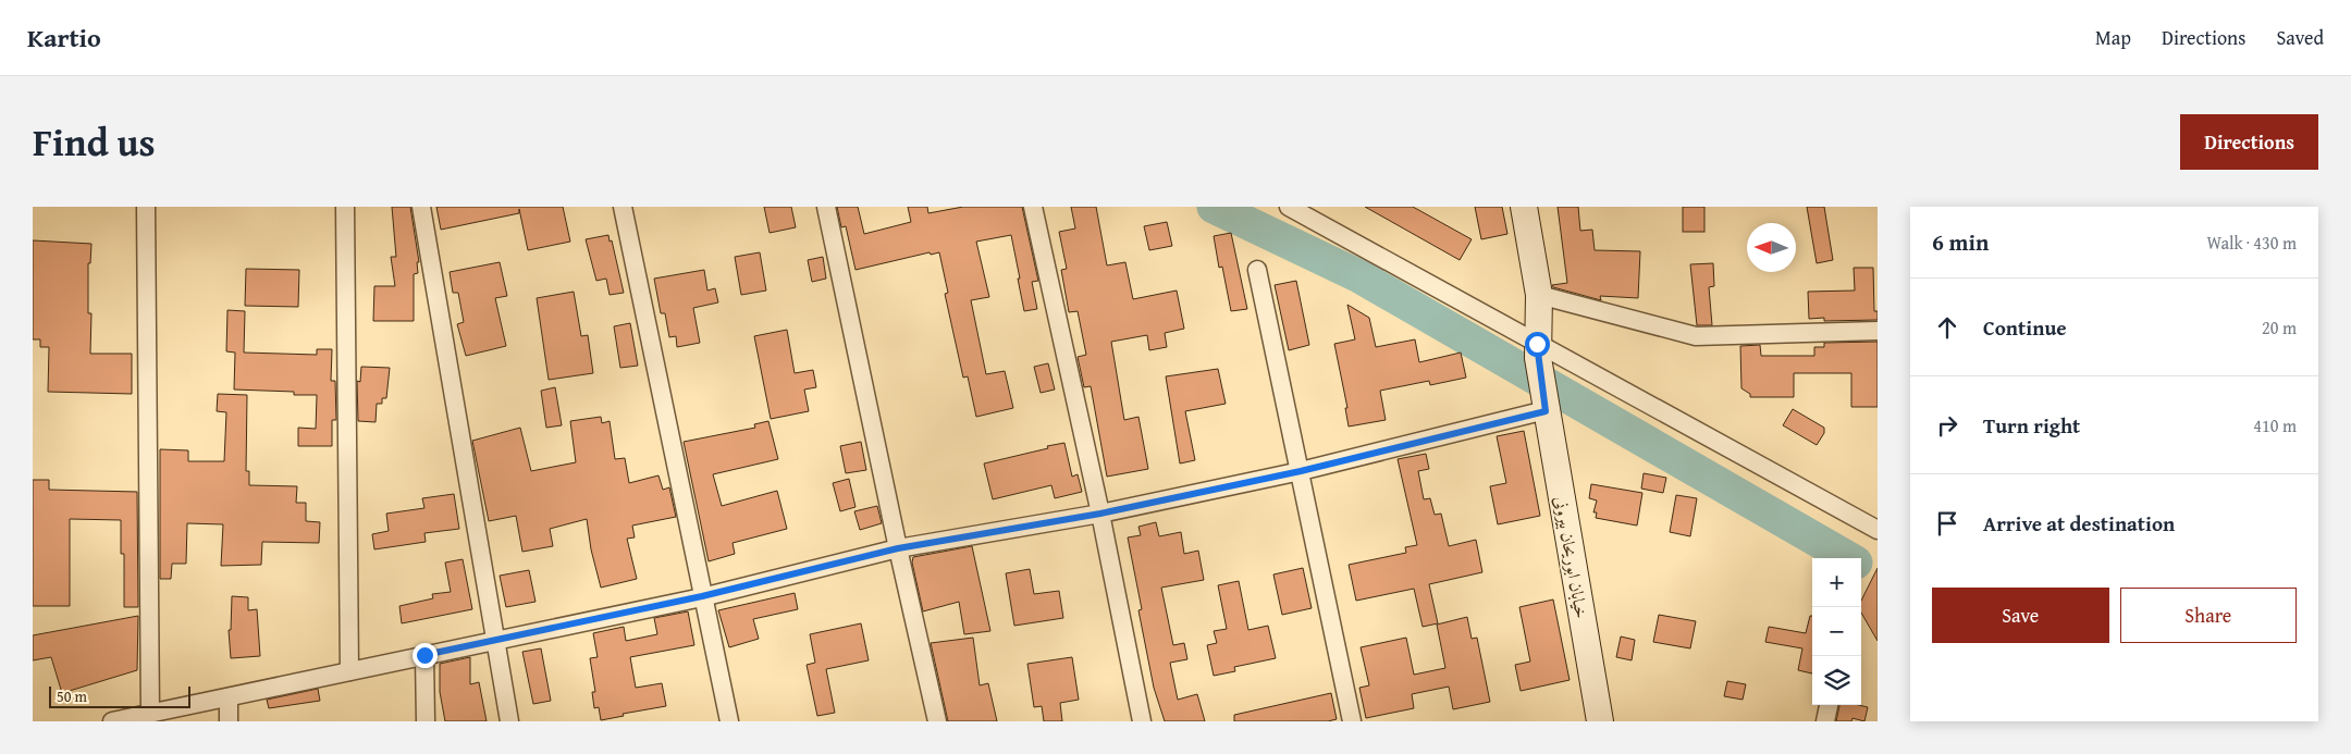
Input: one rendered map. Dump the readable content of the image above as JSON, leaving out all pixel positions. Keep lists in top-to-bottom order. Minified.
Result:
{"streets":{"street":["خیابان ابوریحان بیرونی"]},"scale_bar":"50 m","north":"left","page":{"header":"Kartio","nav":["Map","Directions","Saved"],"title":"Find us","buttons":["Directions",["Save","Share"]],"heading":["6 min","Walk · 430 m"],"list":[["Continue","20 m"],["Turn right","410 m"],"Arrive at destination"],"map_buttons":["+","−"],"scale":"50 m"}}
